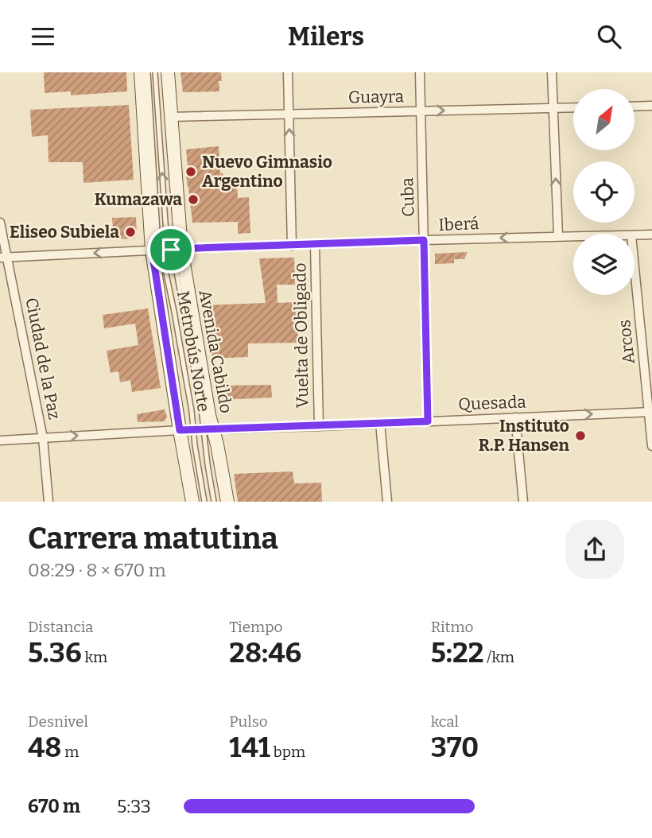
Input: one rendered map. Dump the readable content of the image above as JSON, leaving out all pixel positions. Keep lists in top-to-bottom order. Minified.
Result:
{"streets":{"main road":["Avenida Cabildo"],"street":["Guayra","Cuba","Iberá","Vuelta de Obligado","Arcos","Ciudad de la Paz","Quesada"],"lane":["Metrobús Norte"]},"crossings":[["Guayra","Cuba"],["Guayra","Vuelta de Obligado"],["Guayra","Avenida Cabildo"],["Cuba","Iberá"],["Cuba","Quesada"],["Iberá","Vuelta de Obligado"],["Iberá","Metrobús Norte"],["Iberá","Avenida Cabildo"],["Iberá","Ciudad de la Paz"],["Vuelta de Obligado","Quesada"],["Arcos","Quesada"],["Metrobús Norte","Avenida Cabildo"],["Metrobús Norte","Quesada"],["Avenida Cabildo","Quesada"],["Ciudad de la Paz","Quesada"]],"one_way":["Iberá","Vuelta de Obligado","Quesada"],"places":["Nuevo Gimnasio Argentino","Kumazawa","Eliseo Subiela","Instituto R.P. Hansen"],"north":"top right","page":{"header":"Milers","heading":["Carrera matutina","08:29 · 8 × 670 m"],"stats":[["Distancia","5.36 km"],["Tiempo","28:46"],["Ritmo","5:22 /km"],["Desnivel","48 m"],["Pulso","141 bpm"],["kcal","370"]],"list":[{"name":"670 m","note":"5:33"}]}}
